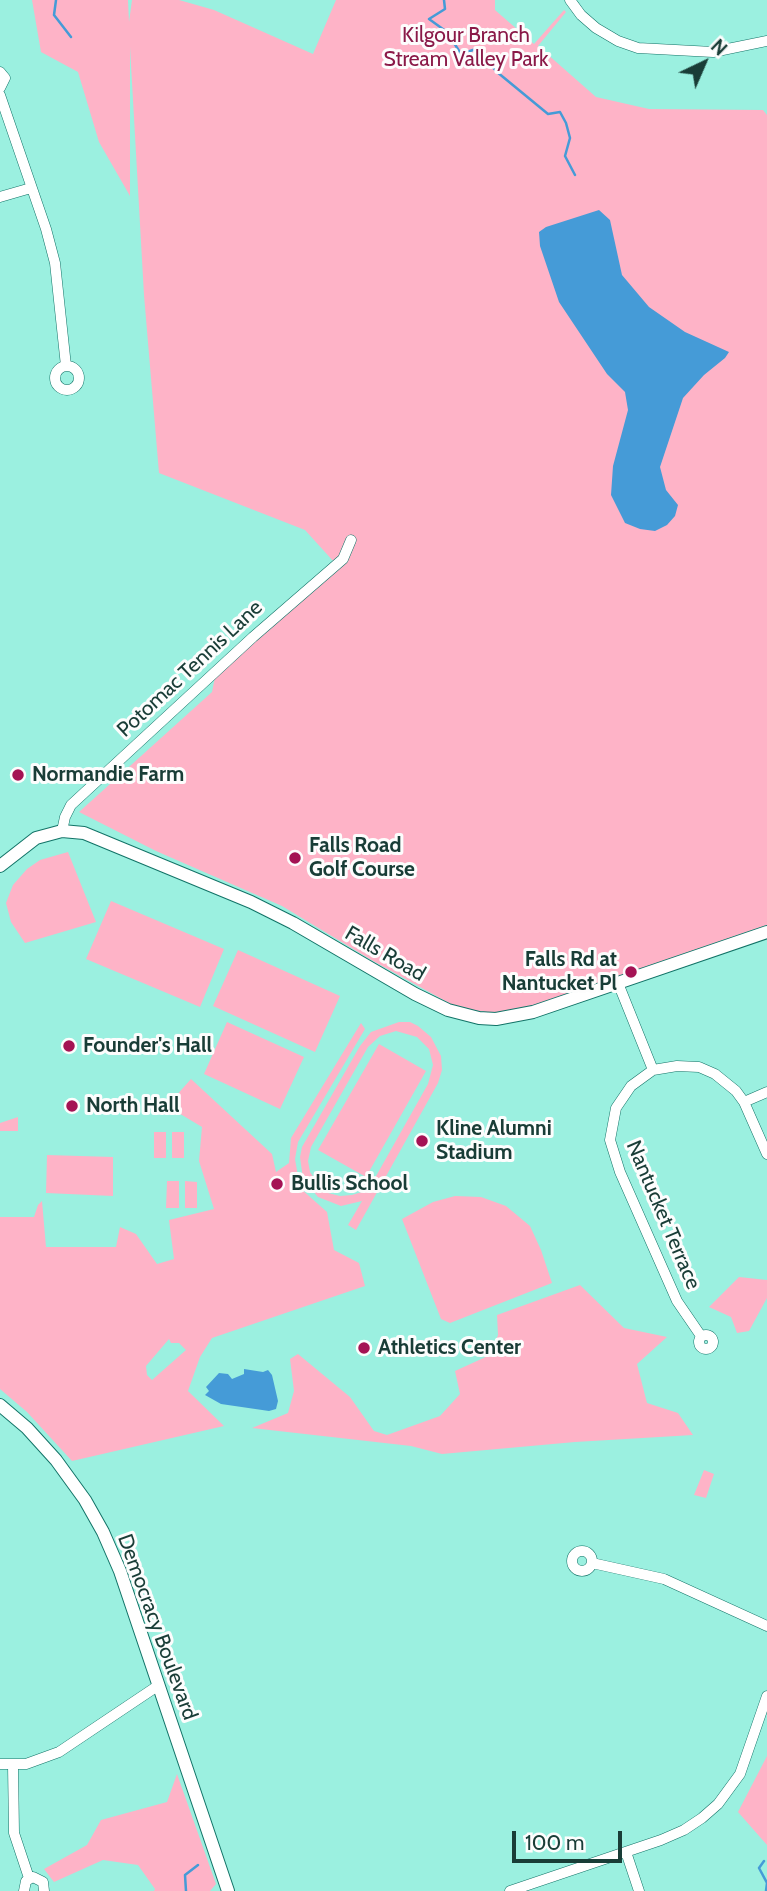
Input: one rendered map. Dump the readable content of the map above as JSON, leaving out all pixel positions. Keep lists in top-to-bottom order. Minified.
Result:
{"streets":{"main road":["Falls Road","Democracy Boulevard"],"street":["Potomac Tennis Lane","Nantucket Terrace"]},"crossings":[["Potomac Tennis Lane","Falls Road"]],"parks":["Kilgour Branch Stream Valley Park"],"places":["Normandie Farm","Falls Road Golf Course","Falls Rd at Nantucket Pl","Founder's Hall","North Hall","Kline Alumni Stadium","Bullis School","Athletics Center"],"scale_bar":"100 m","north":"top right"}
